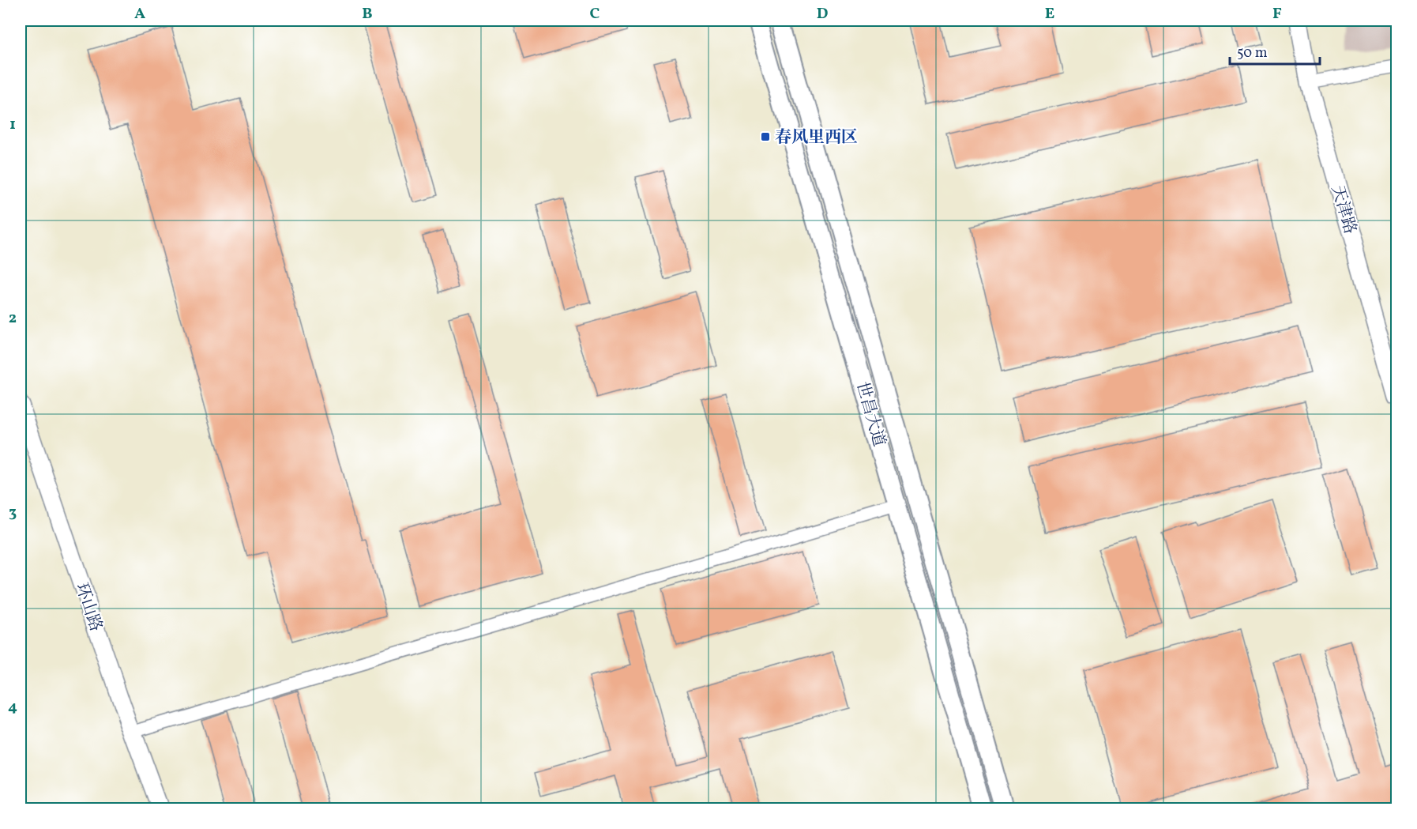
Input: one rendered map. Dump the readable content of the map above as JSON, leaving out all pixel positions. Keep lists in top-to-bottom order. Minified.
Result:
{"streets":{"main road":["天津路","世昌大道","环山路"]},"places":{"transit":["春风里西区"]},"scale_bar":"50 m","grid":{"columns":["A","B","C","D","E","F"],"rows":["1","2","3","4"]}}
